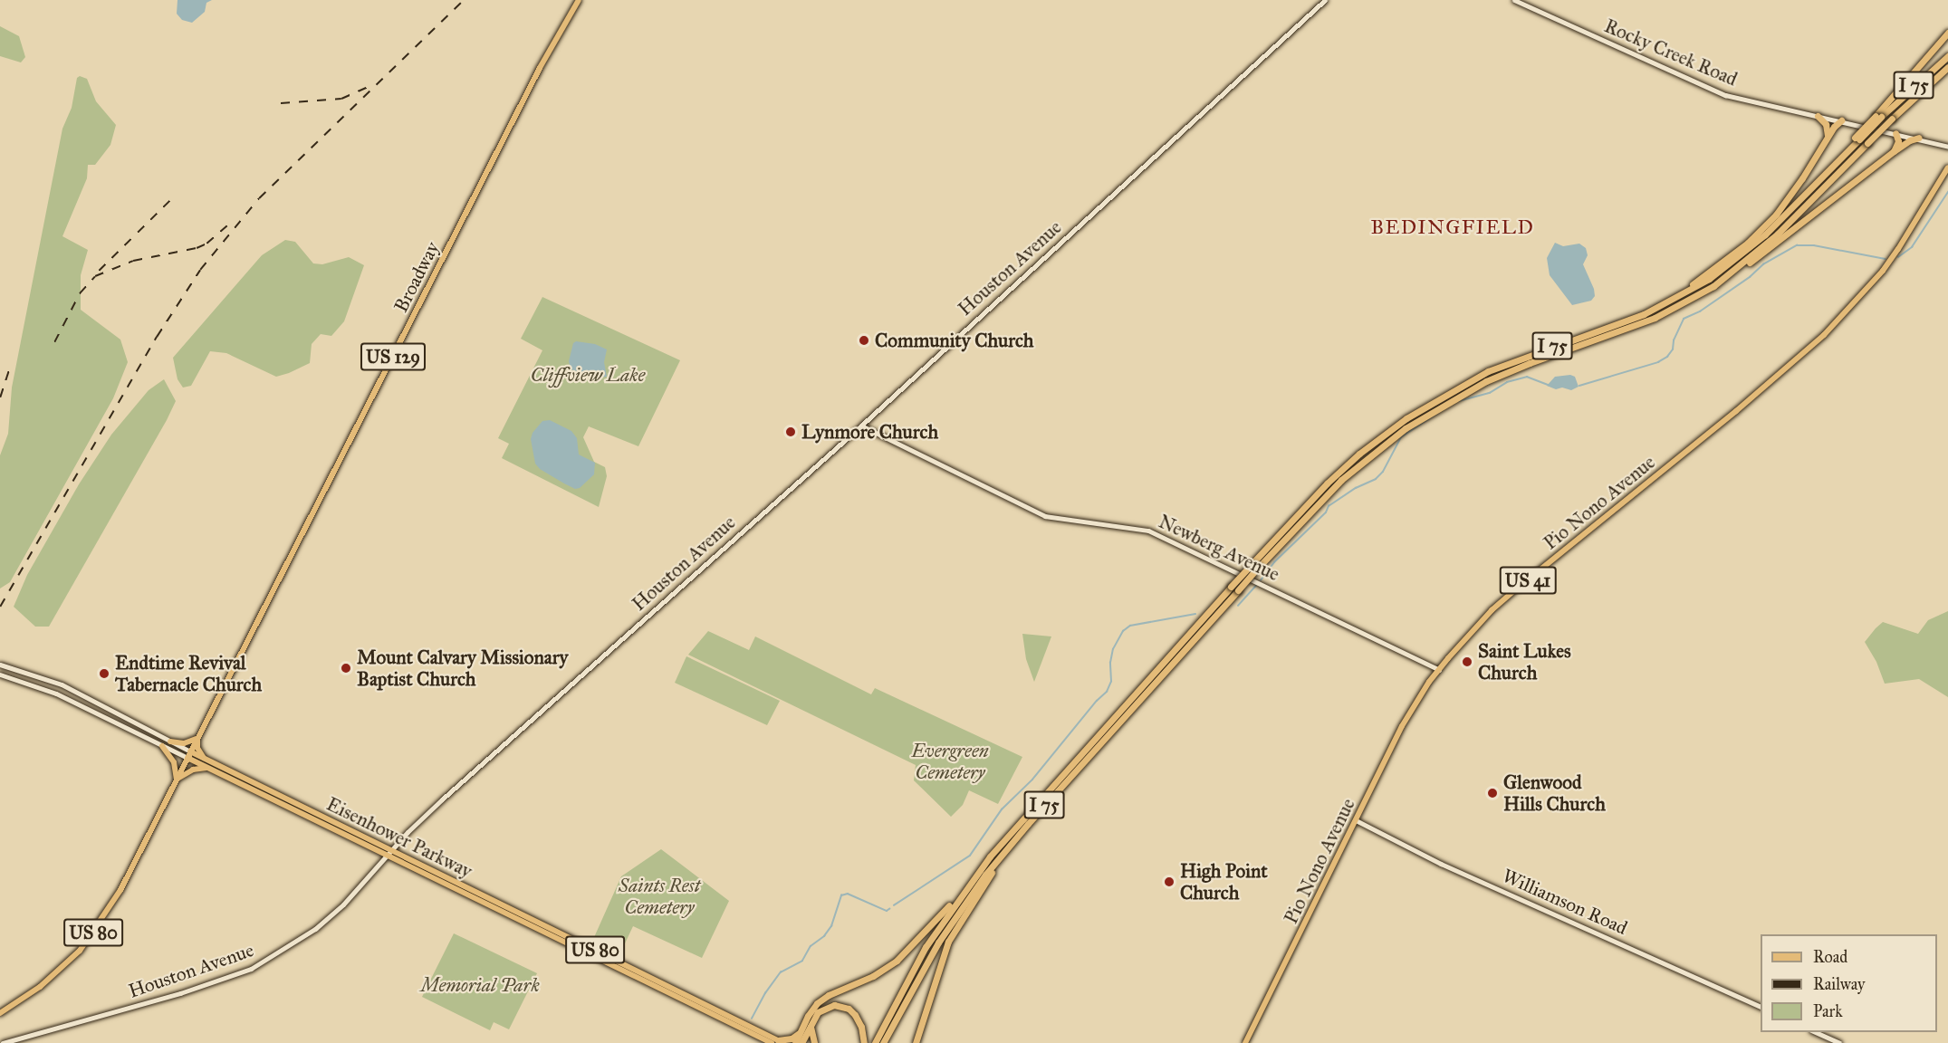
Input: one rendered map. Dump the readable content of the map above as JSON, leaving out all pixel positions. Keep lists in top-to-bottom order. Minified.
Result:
{"streets":{"highway":["I 75"],"main road":["Broadway","US 129","Pio Nono Avenue","US 41","Eisenhower Parkway","US 80"],"street":["Rocky Creek Road","Houston Avenue","Newberg Avenue","Williamson Road"]},"crossings":[["Houston Avenue","Newberg Avenue"],["Houston Avenue","Eisenhower Parkway"],["Broadway","US 129"],["US 129","Eisenhower Parkway"],["US 129","US 80"],["Pio Nono Avenue","Newberg Avenue"],["Pio Nono Avenue","Williamson Road"],["Eisenhower Parkway","US 80"]],"districts":["BEDINGFIELD"],"parks":["Cliffview Lake","Evergreen Cemetery","Saints Rest Cemetery","Memorial Park"],"places":["Community Church","Lynmore Church","Saint Lukes Church","Mount Calvary Missionary Baptist Church","Endtime Revival Tabernacle Church","Glenwood Hills Church","High Point Church"],"legend":["Road","Railway","Park"]}
